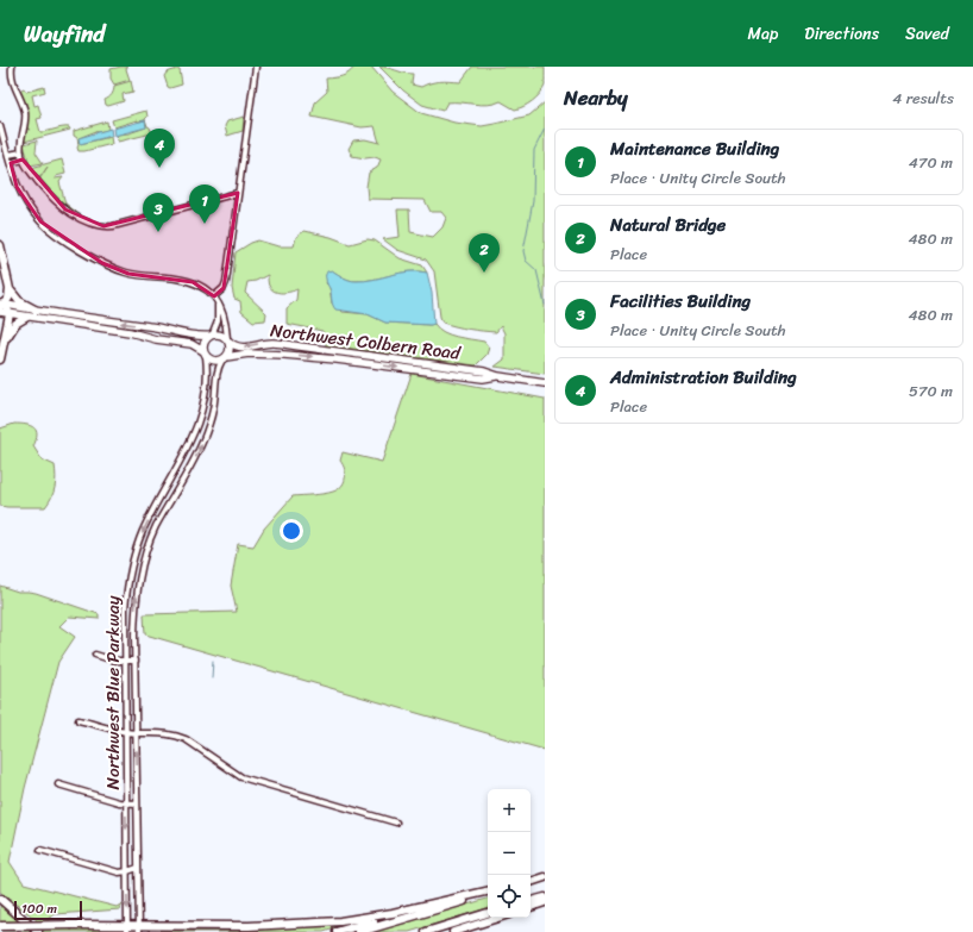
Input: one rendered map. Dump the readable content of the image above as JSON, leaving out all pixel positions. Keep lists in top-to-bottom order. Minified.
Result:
{"streets":{"main road":["Northwest Colbern Road"],"street":["Northwest Blue Parkway"]},"crossings":[["Northwest Colbern Road","Northwest Blue Parkway"]],"scale_bar":"100 m","page":{"header":"Wayfind","nav":["Map","Directions","Saved"],"heading":["Nearby","4 results"],"pins":["4","1","3","2"],"list":[{"mark":"1","name":"Maintenance Building","note":"Place · Unity Circle South","value":"470 m"},{"mark":"2","name":"Natural Bridge","note":"Place","value":"480 m"},{"mark":"3","name":"Facilities Building","note":"Place · Unity Circle South","value":"480 m"},{"mark":"4","name":"Administration Building","note":"Place","value":"570 m"}],"map_buttons":["+","−"],"scale":"100 m"}}
